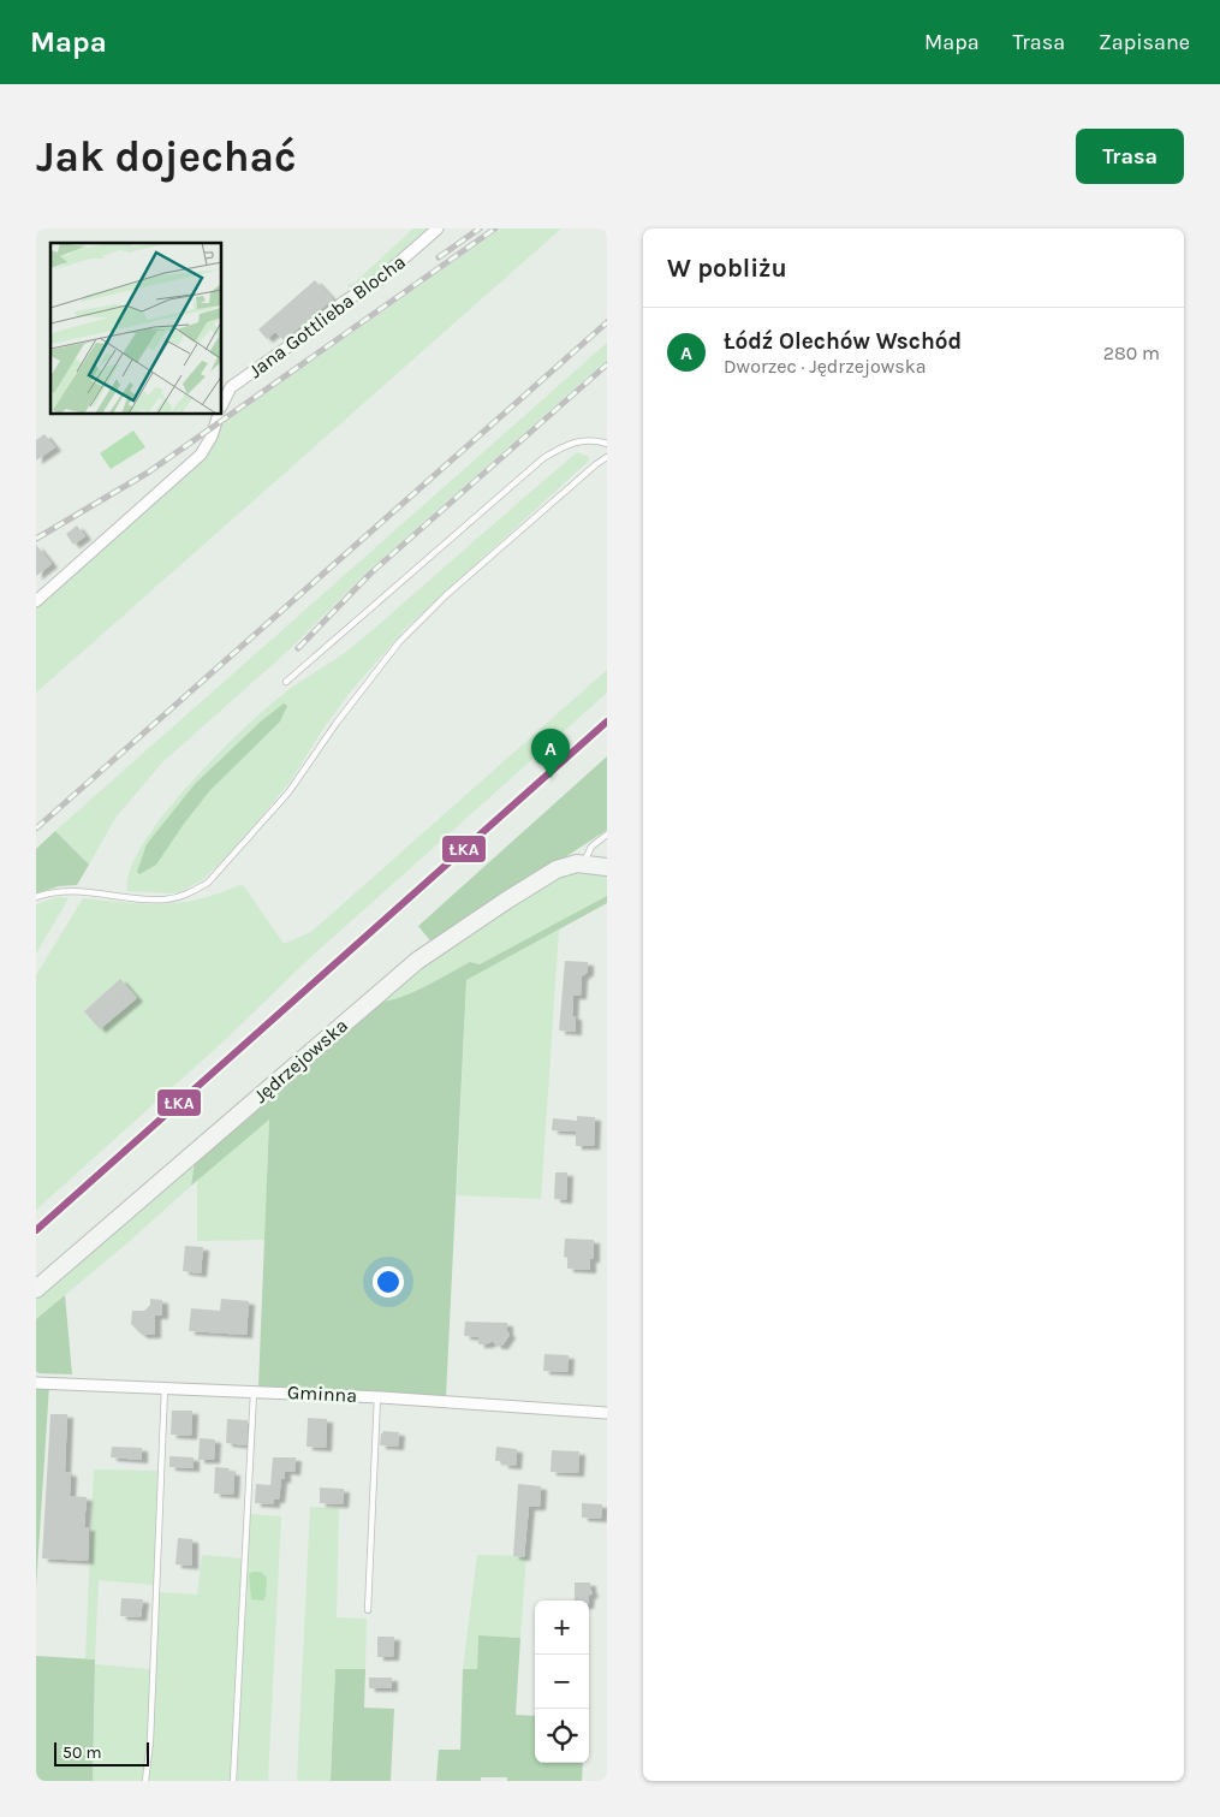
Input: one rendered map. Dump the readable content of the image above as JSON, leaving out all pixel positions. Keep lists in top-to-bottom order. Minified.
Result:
{"streets":{"street":["Jana Gottlieba Blocha","Jędrzejowska","Gminna"]},"lines":["transit line ŁKA"],"scale_bar":"50 m","page":{"header":"Mapa","nav":["Mapa","Trasa","Zapisane"],"buttons":"Trasa","title":"Jak dojechać","heading":"W pobliżu","list":[{"mark":"A","name":"Łódź Olechów Wschód","note":"Dworzec · Jędrzejowska","value":"280 m"}],"pins":"A","map_buttons":["+","−"],"scale":"50 m"}}
